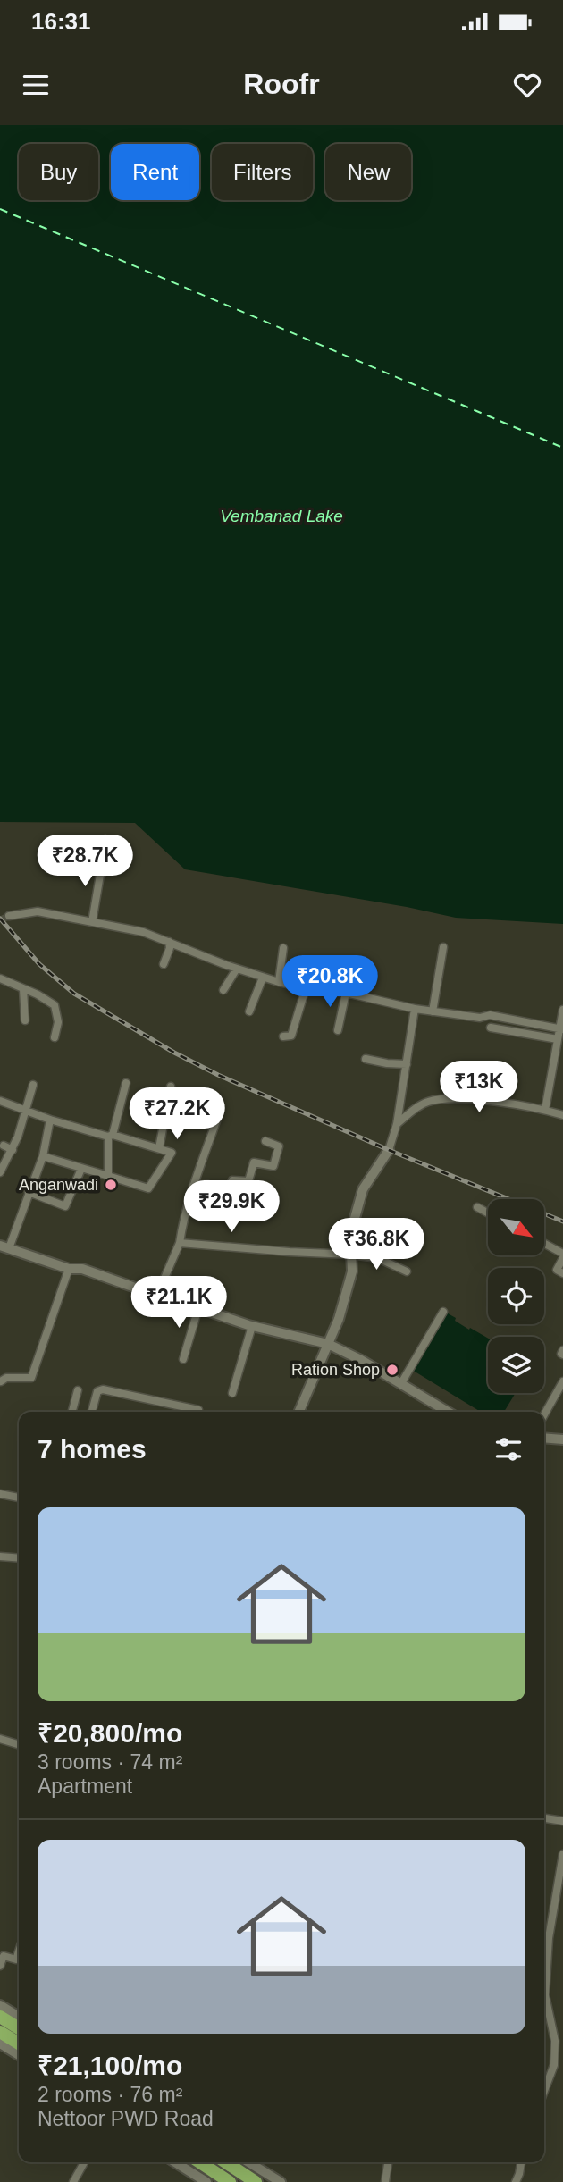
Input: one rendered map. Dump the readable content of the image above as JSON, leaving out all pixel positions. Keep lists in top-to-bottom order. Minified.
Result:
{"water":["Vembanad Lake"],"places":["Anganwadi","Ration Shop"],"north":"bottom right","page":{"status":"16:31","header":"Roofr","chip":["Buy","Rent","Filters","New"],"price":["₹28.7K","₹20.8K","₹13K","₹27.2K","₹29.9K","₹36.8K","₹21.1K"],"heading":"7 homes","list":[{"name":"₹20,800/mo","note":"3 rooms · 74 m² · Apartment"},{"name":"₹21,100/mo","note":"2 rooms · 76 m² · Nettoor PWD Road"}]}}
